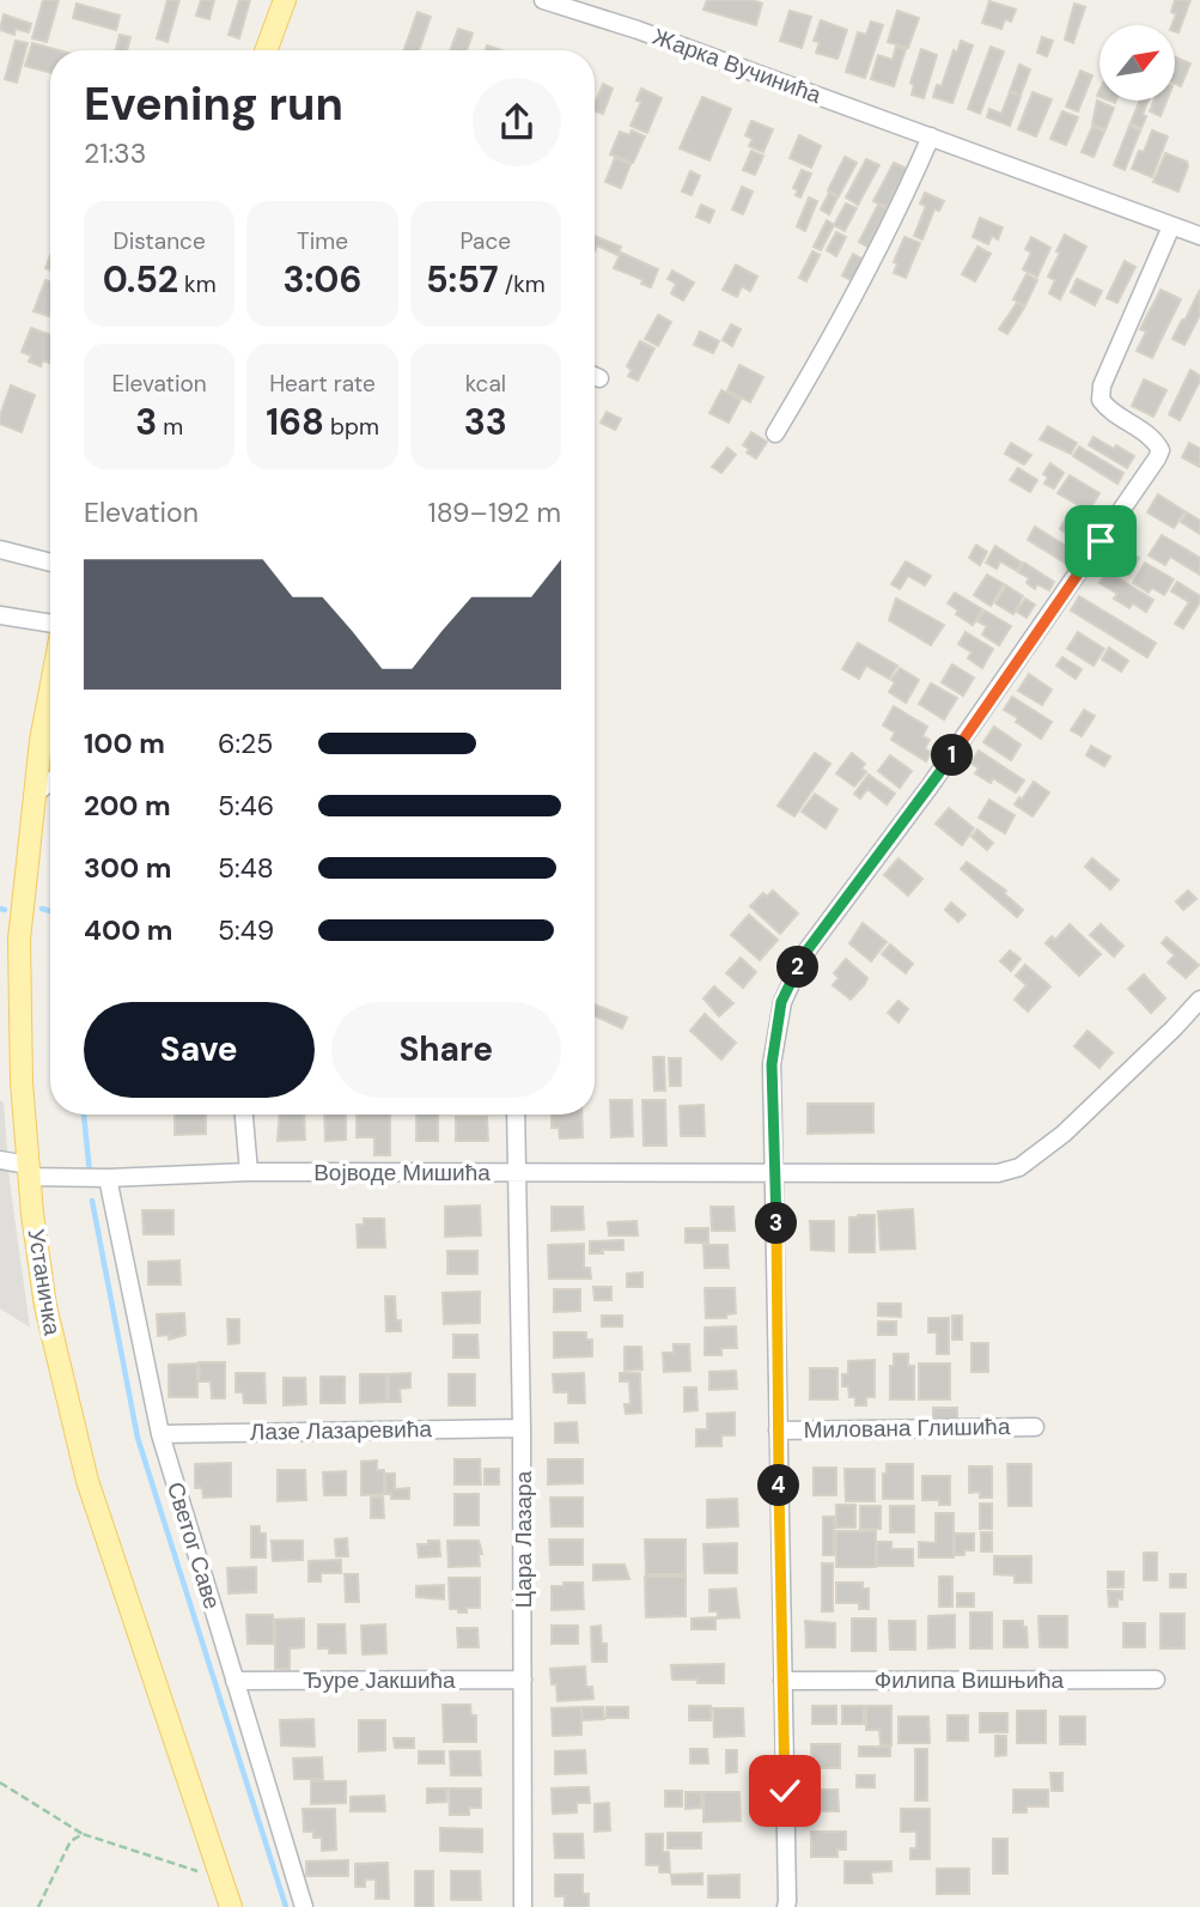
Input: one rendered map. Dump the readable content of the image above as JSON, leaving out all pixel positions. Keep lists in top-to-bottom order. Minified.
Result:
{"streets":{"main road":["Устаничка"],"street":["Жарка Вучинића","Војводе Мишића","Милована Глишића","Лазе Лазаревића","Цара Лазара","Светог Саве","Ђуре Јакшића","Филипа Вишњића"]},"crossings":[["Војводе Мишића","Устаничка"],["Војводе Мишића","Цара Лазара"],["Војводе Мишића","Светог Саве"],["Лазе Лазаревића","Цара Лазара"],["Лазе Лазаревића","Светог Саве"],["Цара Лазара","Ђуре Јакшића"],["Светог Саве","Ђуре Јакшића"]],"north":"top right","page":{"heading":["Evening run","21:33"],"stats":[["Distance","0.52 km"],["Time","3:06"],["Pace","5:57 /km"],["Elevation","3 m"],["Heart rate","168 bpm"],["kcal","33"]],"chart":["Elevation","189–192 m"],"list":[{"name":"100 m","note":"6:25"},{"name":"200 m","note":"5:46"},{"name":"300 m","note":"5:48"},{"name":"400 m","note":"5:49"}],"pins":["1","2","3","4"],"buttons":["Save","Share"]}}
